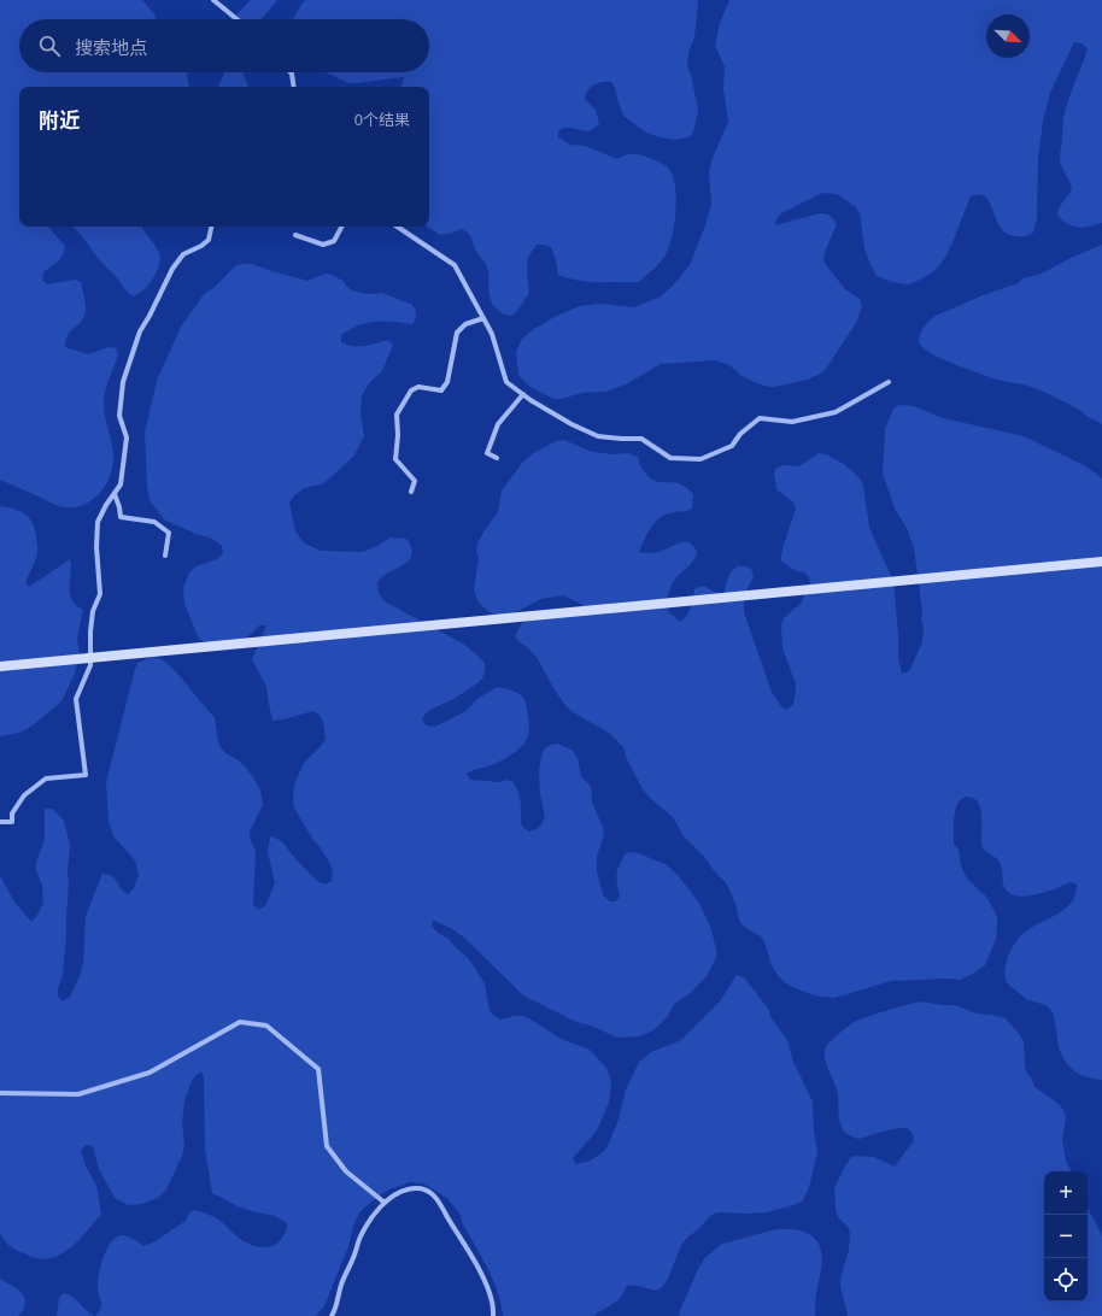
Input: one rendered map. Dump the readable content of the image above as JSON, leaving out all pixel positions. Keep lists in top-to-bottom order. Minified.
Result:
{"north":"bottom right","page":{"search":"搜索地点","heading":["附近","0个结果"],"map_buttons":["+","−"]}}
